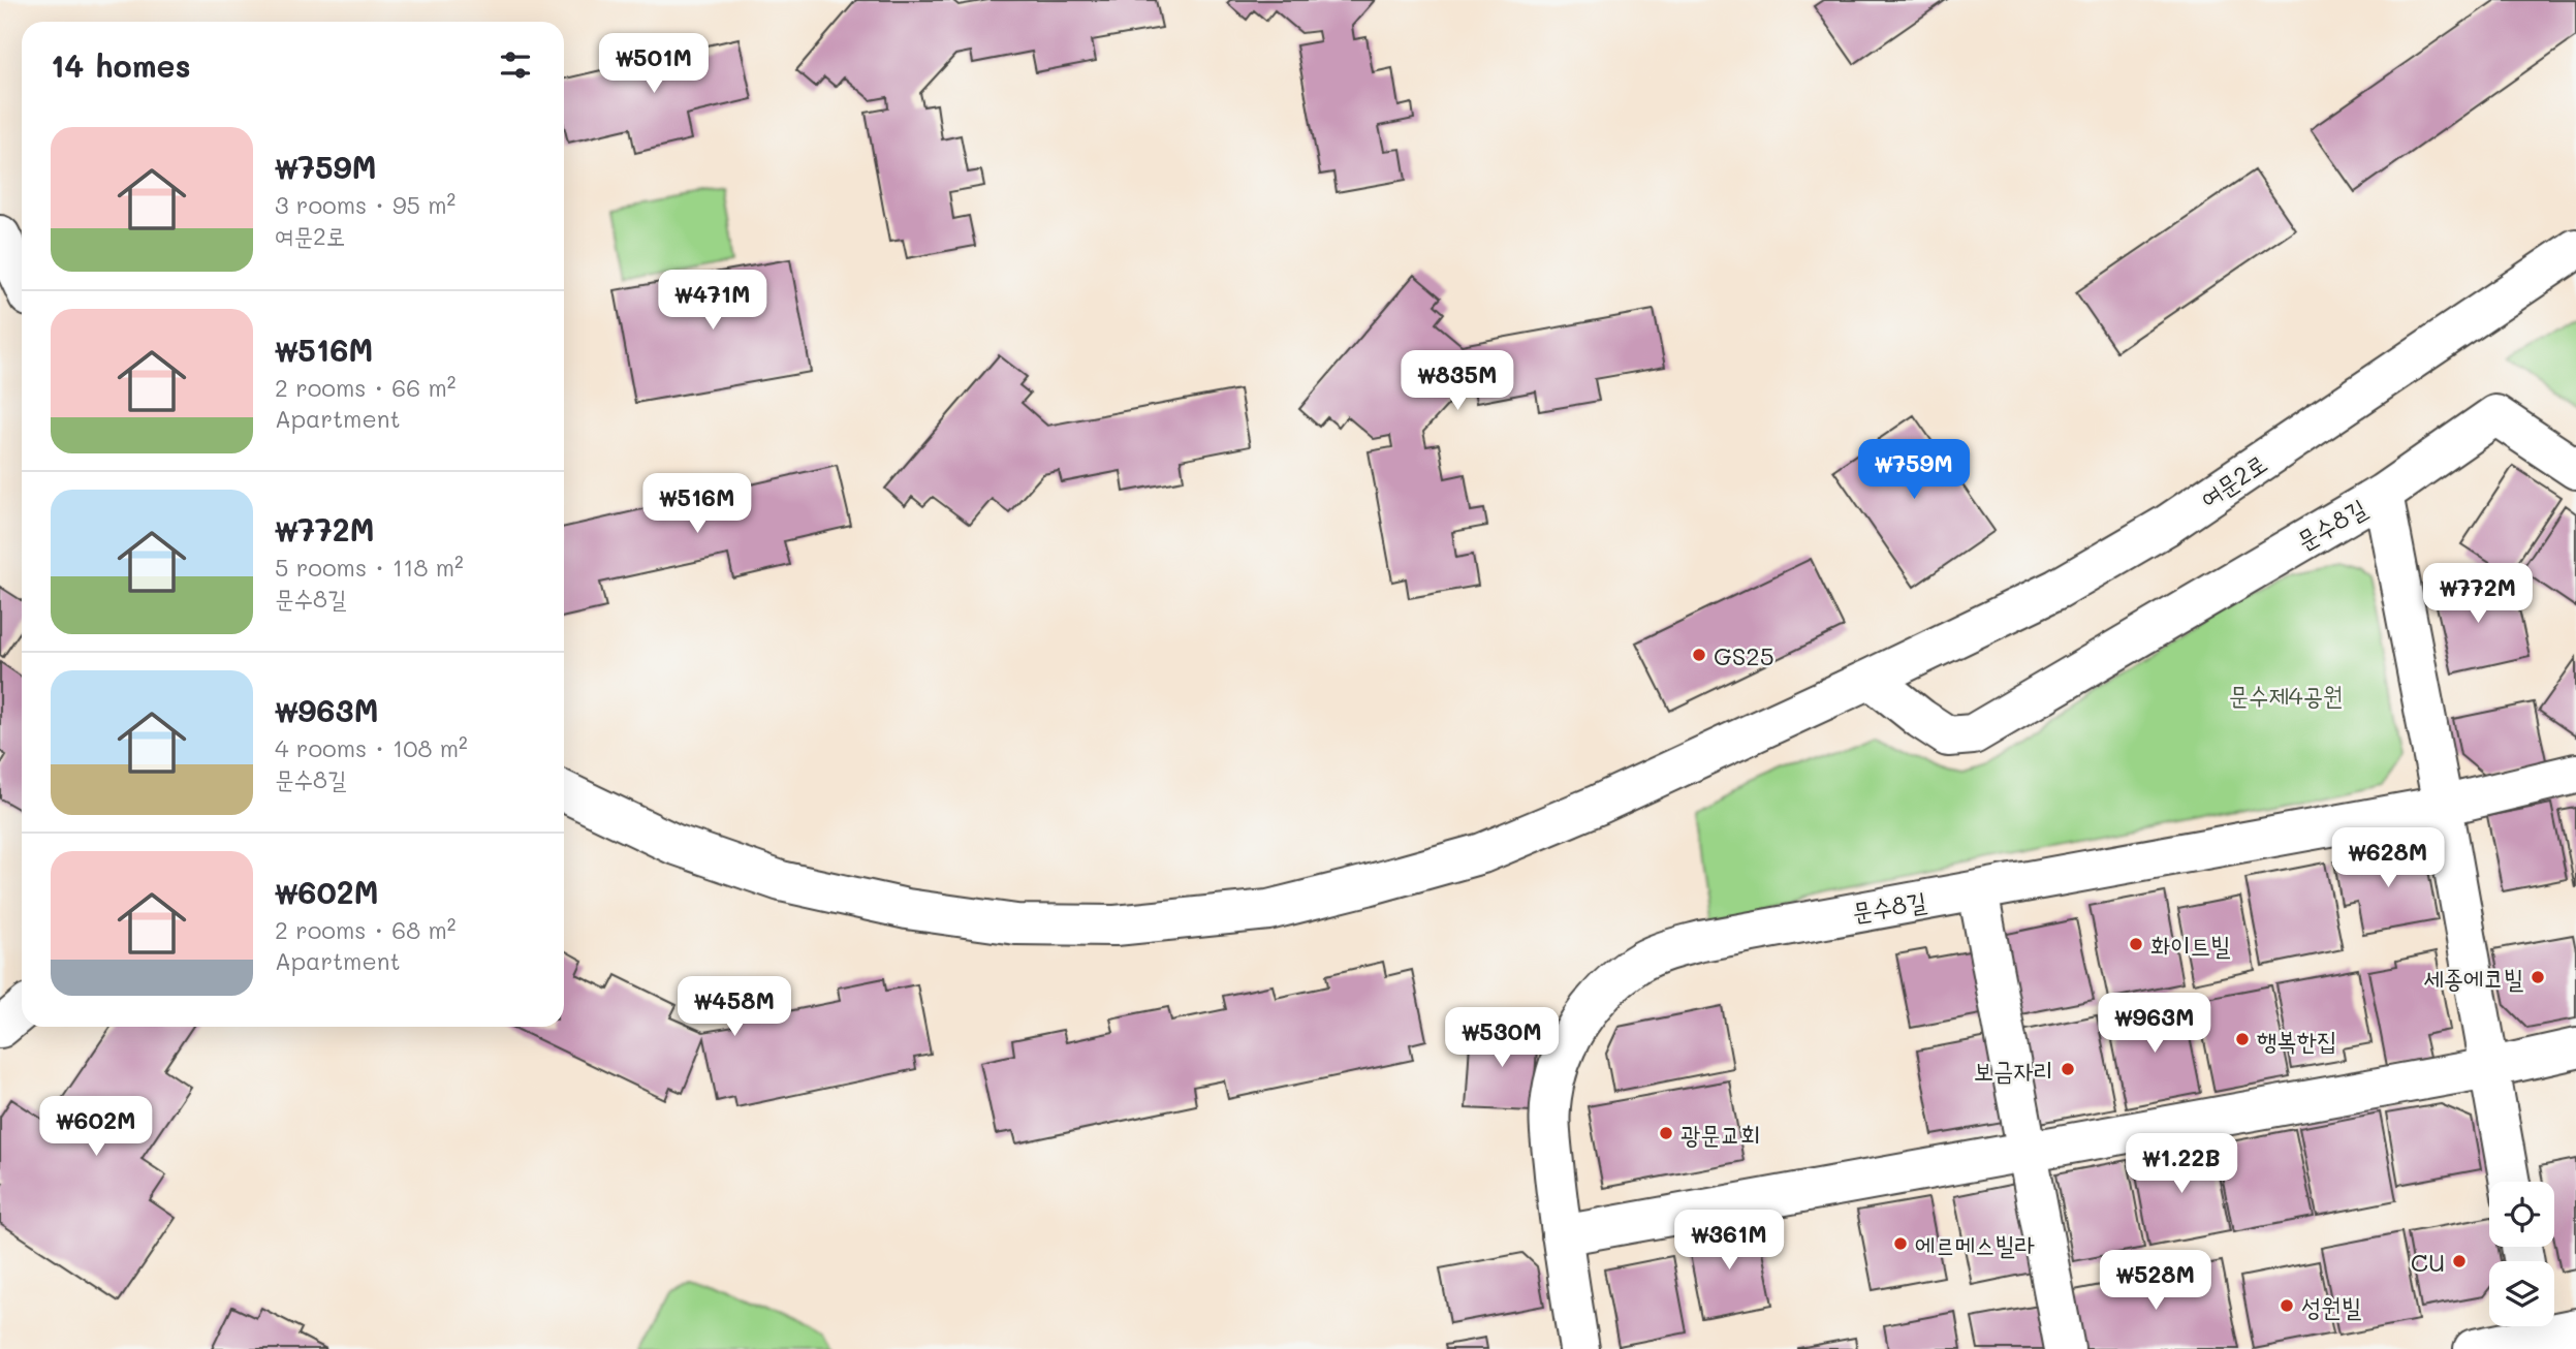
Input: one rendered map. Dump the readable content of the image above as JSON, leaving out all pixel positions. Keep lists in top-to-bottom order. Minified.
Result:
{"streets":{"street":["여문2로","문수8길"]},"crossings":[["여문2로","문수8길"]],"parks":["문수제4공원"],"places":["GS25","화이트빌","세종에코빌","행복한집","보금자리","광문교회","에르메스빌라","CU","성원빌"],"page":{"heading":"14 homes","price":["₩501M","₩471M","₩835M","₩759M","₩516M","₩772M","₩628M","₩458M","₩963M","₩530M","₩602M","₩1.22B","₩361M","₩528M"],"list":[{"name":"₩759M","note":"3 rooms · 95 m² · 여문2로"},{"name":"₩516M","note":"2 rooms · 66 m² · Apartment"},{"name":"₩772M","note":"5 rooms · 118 m² · 문수8길"},{"name":"₩963M","note":"4 rooms · 108 m² · 문수8길"},{"name":"₩602M","note":"2 rooms · 68 m² · Apartment"}]}}
